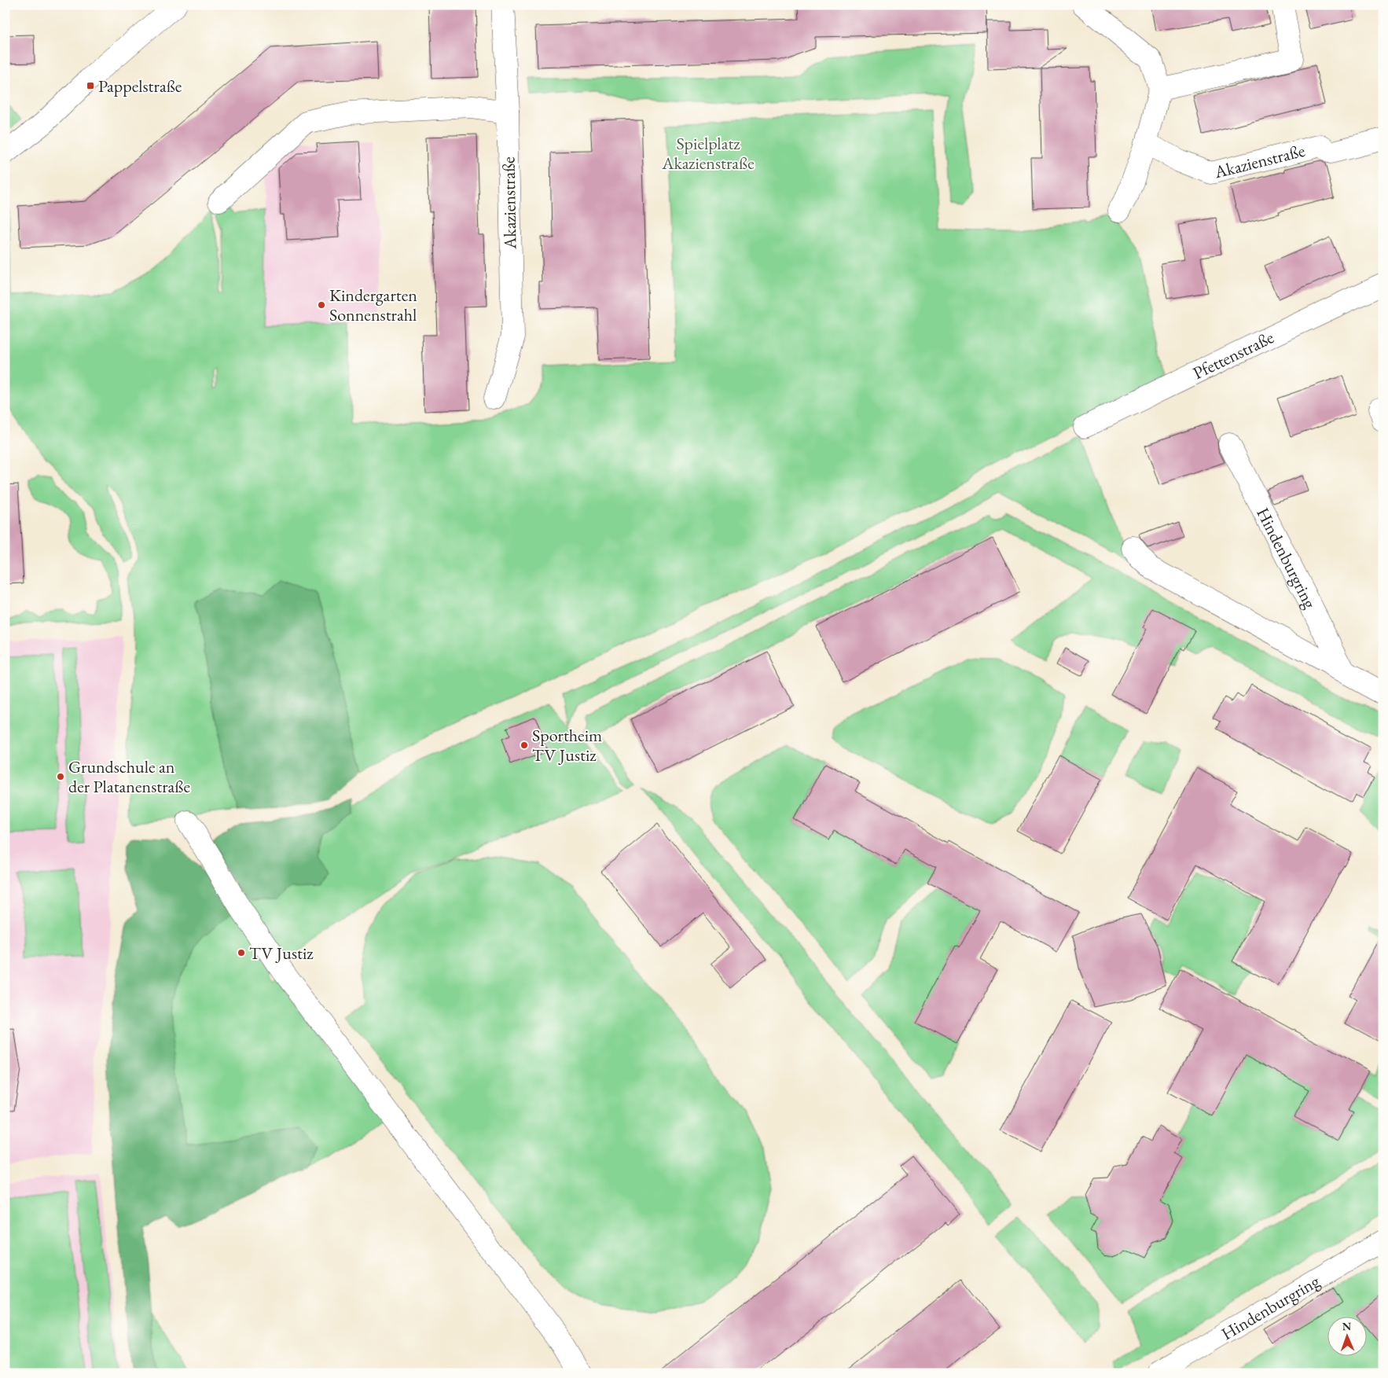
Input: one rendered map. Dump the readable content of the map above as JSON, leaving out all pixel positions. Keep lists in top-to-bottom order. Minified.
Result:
{"streets":{"street":["Akazienstraße","Pfettenstraße","Hindenburgring"]},"parks":["Spielplatz Akazienstraße"],"places":{"transit":["Pappelstraße"],"other":["Kindergarten Sonnenstrahl","Sportheim TV Justiz","Grundschule an der Platanenstraße","TV Justiz"]},"north":"top"}
